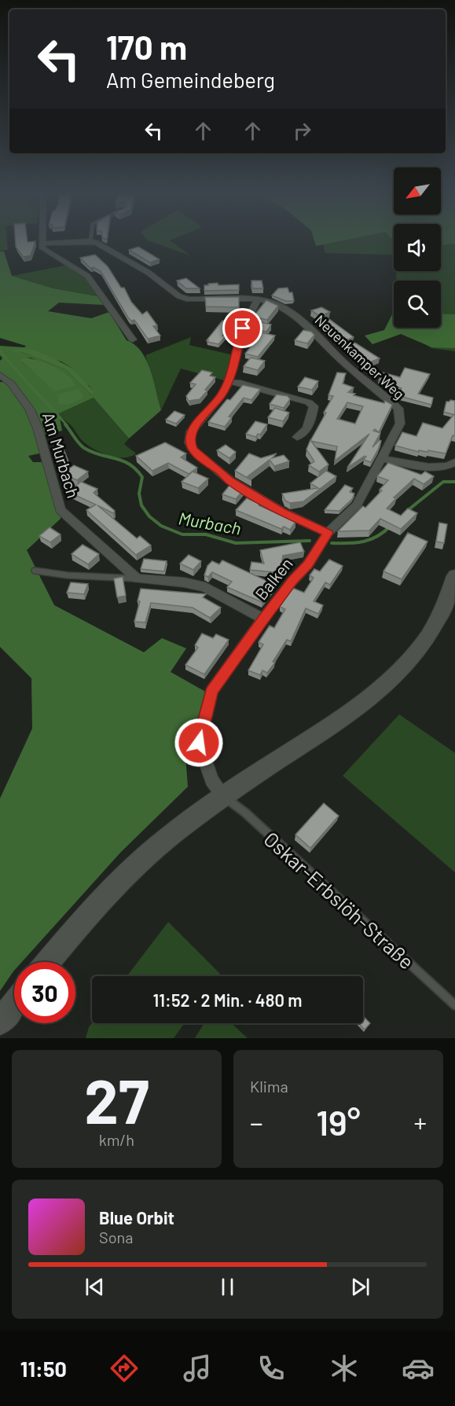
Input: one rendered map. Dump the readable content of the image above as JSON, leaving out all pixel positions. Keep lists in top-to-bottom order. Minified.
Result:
{"streets":{"street":["Neuenkamper Weg","Am Murbach","Balken"],"lane":["Oskar-Erbslöh-Straße"]},"crossings":[["Neuenkamper Weg","Balken"],["Balken","Oskar-Erbslöh-Straße"]],"water":["Murbach"],"north":"bottom left","page":{"turn":["170 m","Am Gemeindeberg"],"limit":"30","trip":"11:52 · 2 Min. · 480 m","tile":[["27","km/h"],"Klima"],"heat":["−","19°","+"],"song":["Blue Orbit","Sona"],"tabs":"11:50"}}
